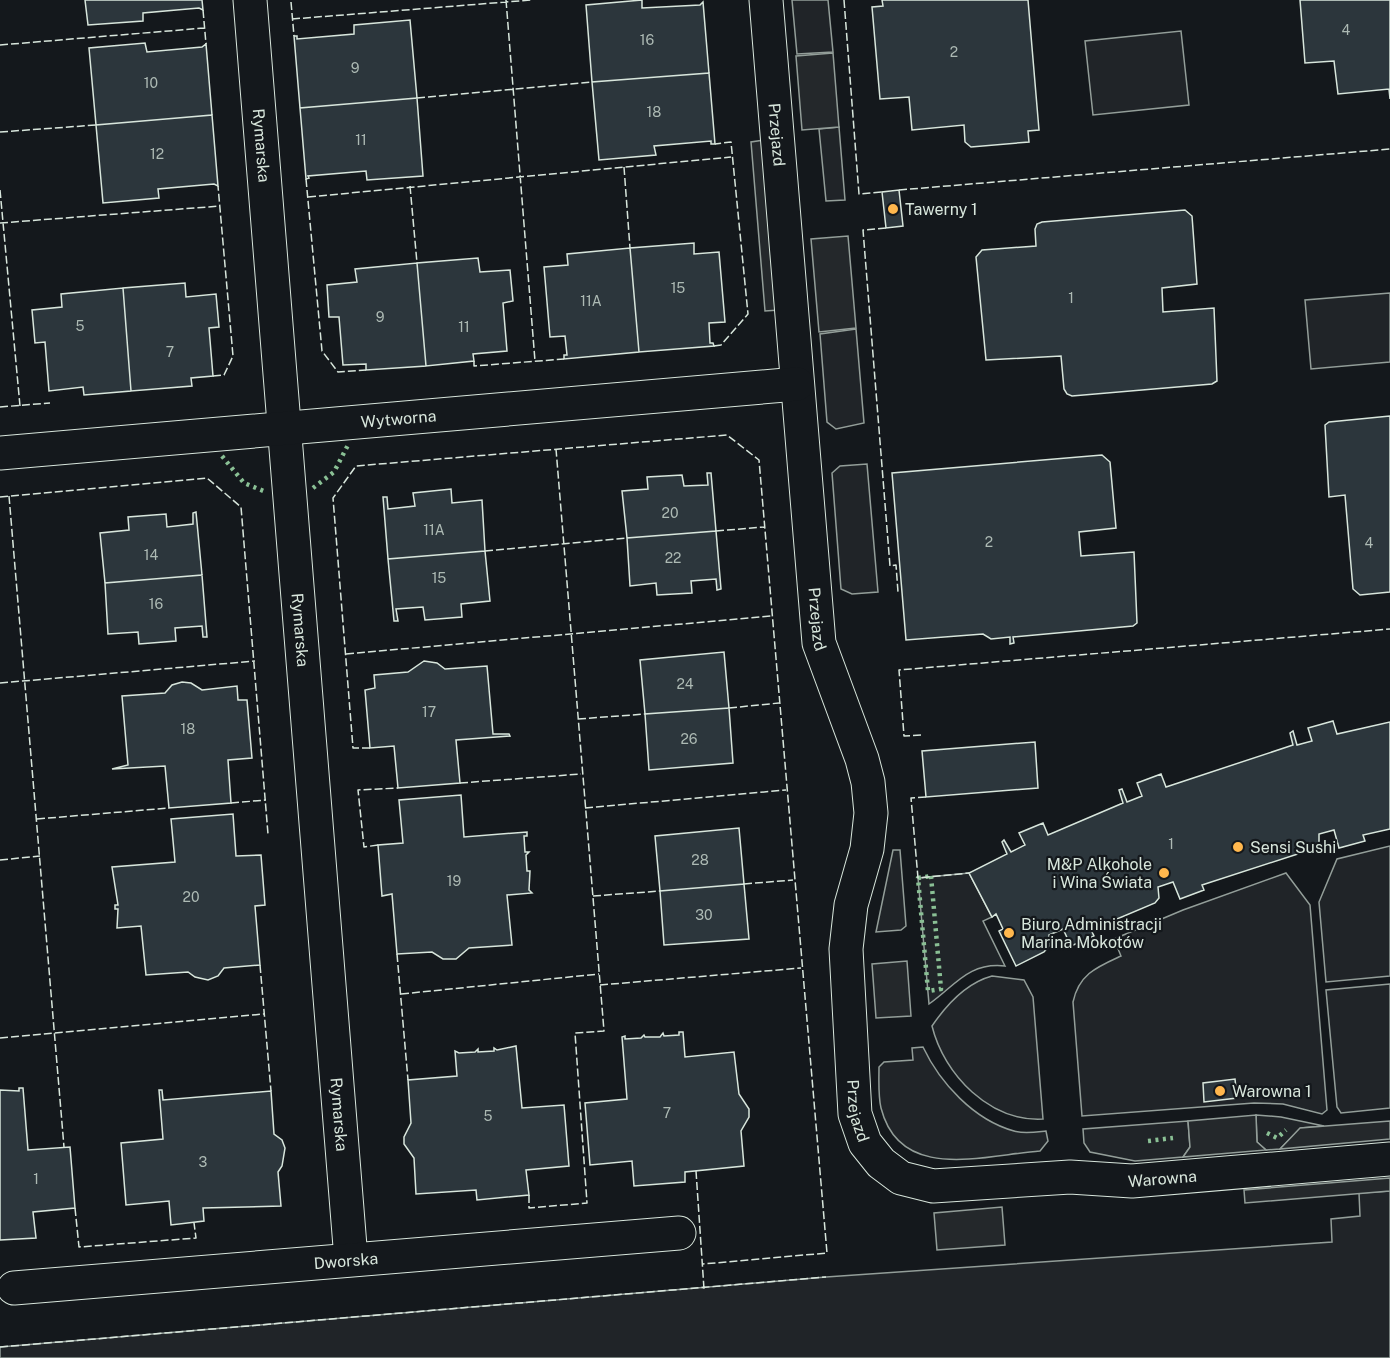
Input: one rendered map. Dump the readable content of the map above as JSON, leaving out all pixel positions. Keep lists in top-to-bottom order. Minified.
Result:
{"streets":{"street":["Przejazd","Rymarska","Wytworna","Warowna","Dworska"]},"crossings":[["Przejazd","Wytworna"],["Przejazd","Warowna"],["Rymarska","Wytworna"],["Rymarska","Dworska"]],"places":["Tawerny 1","Sensi Sushi","M&P Alkohole i Wina Świata","Biuro Administracji Marina Mokotów","Warowna 1"],"house_numbers":["4","16","2","9","10","18","11","12","15","1","11A","9","5","11","7","20","11A","2","4","14","22","15","16","24","17","18","26","1","28","19","20","30","7","5","3","1"]}
